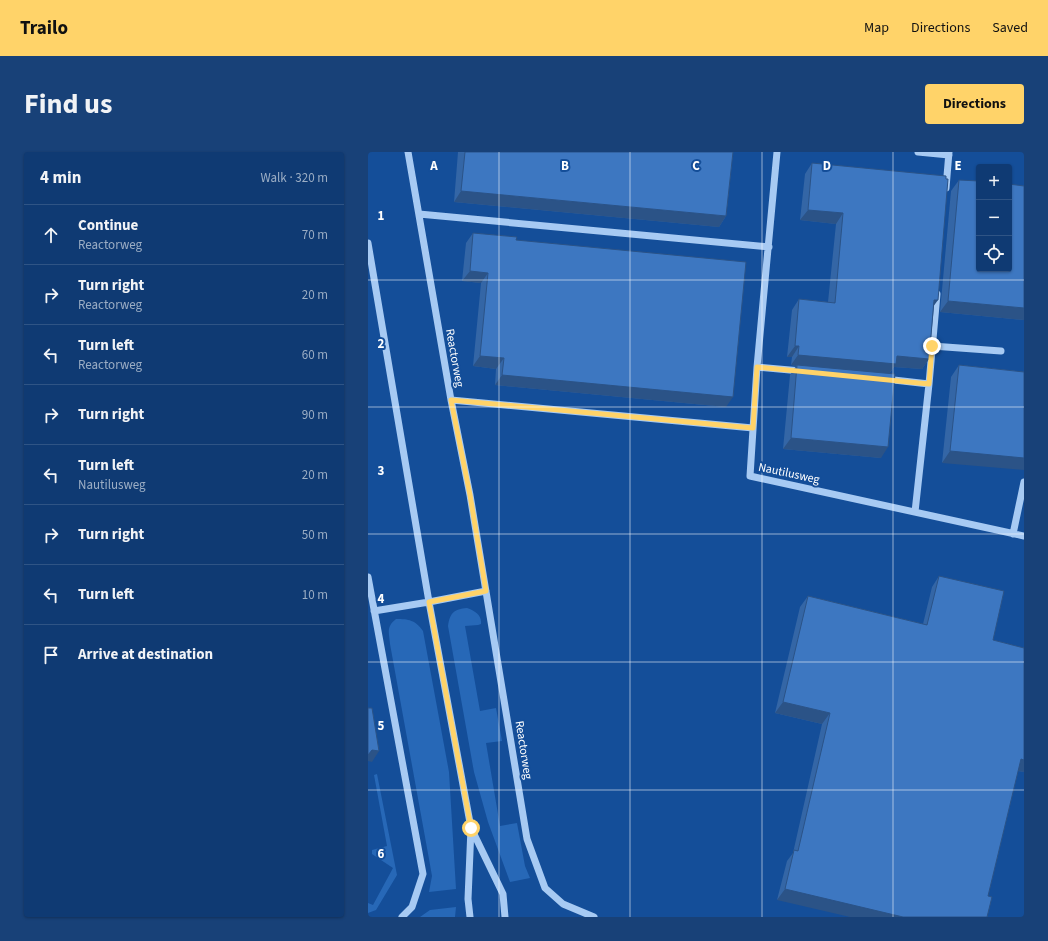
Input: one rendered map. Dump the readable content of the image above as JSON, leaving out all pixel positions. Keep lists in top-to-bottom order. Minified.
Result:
{"streets":{"street":["Reactorweg","Nautilusweg"]},"page":{"header":"Trailo","nav":["Map","Directions","Saved"],"title":"Find us","buttons":"Directions","heading":["4 min","Walk · 320 m"],"map_buttons":["+","−"],"list":[["Continue","Reactorweg","70 m"],["Turn right","Reactorweg","20 m"],["Turn left","Reactorweg","60 m"],["Turn right","90 m"],["Turn left","Nautilusweg","20 m"],["Turn right","50 m"],["Turn left","10 m"],"Arrive at destination"]},"grid":{"columns":["A","B","C","D","E"],"rows":["1","2","3","4","5","6"]}}
